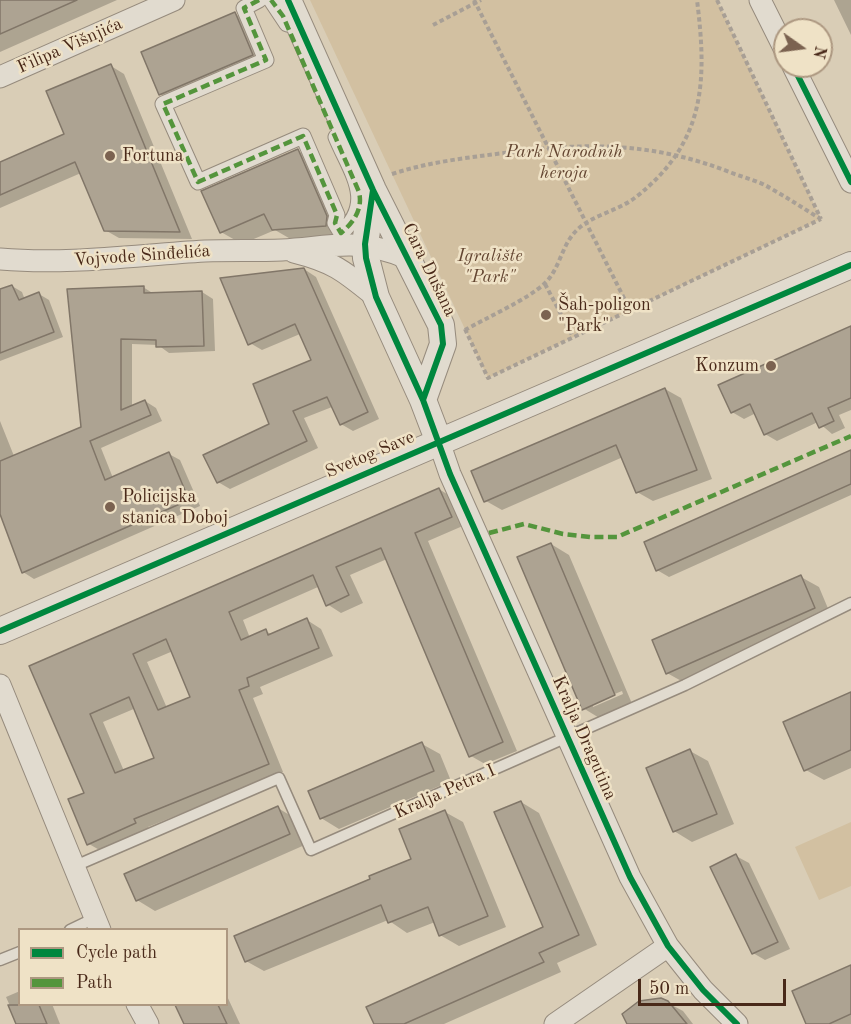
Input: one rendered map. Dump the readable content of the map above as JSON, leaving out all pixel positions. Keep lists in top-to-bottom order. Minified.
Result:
{"streets":{"street":["Filipa Višnjića","Vojvode Sinđelića","Cara Dušana","Svetog Save","Kralja Dragutina"],"lane":["Kralja Petra I"]},"crossings":[["Vojvode Sinđelića","Cara Dušana"],["Svetog Save","Kralja Dragutina"],["Kralja Dragutina","Kralja Petra I"]],"parks":["Park Narodnih heroja","Igralište \"Park\""],"places":["Fortuna","Šah-poligon \"Park\"","Konzum","Policijska stanica Doboj"],"legend":["Cycle path","Path"],"scale_bar":"50 m","north":"right"}
